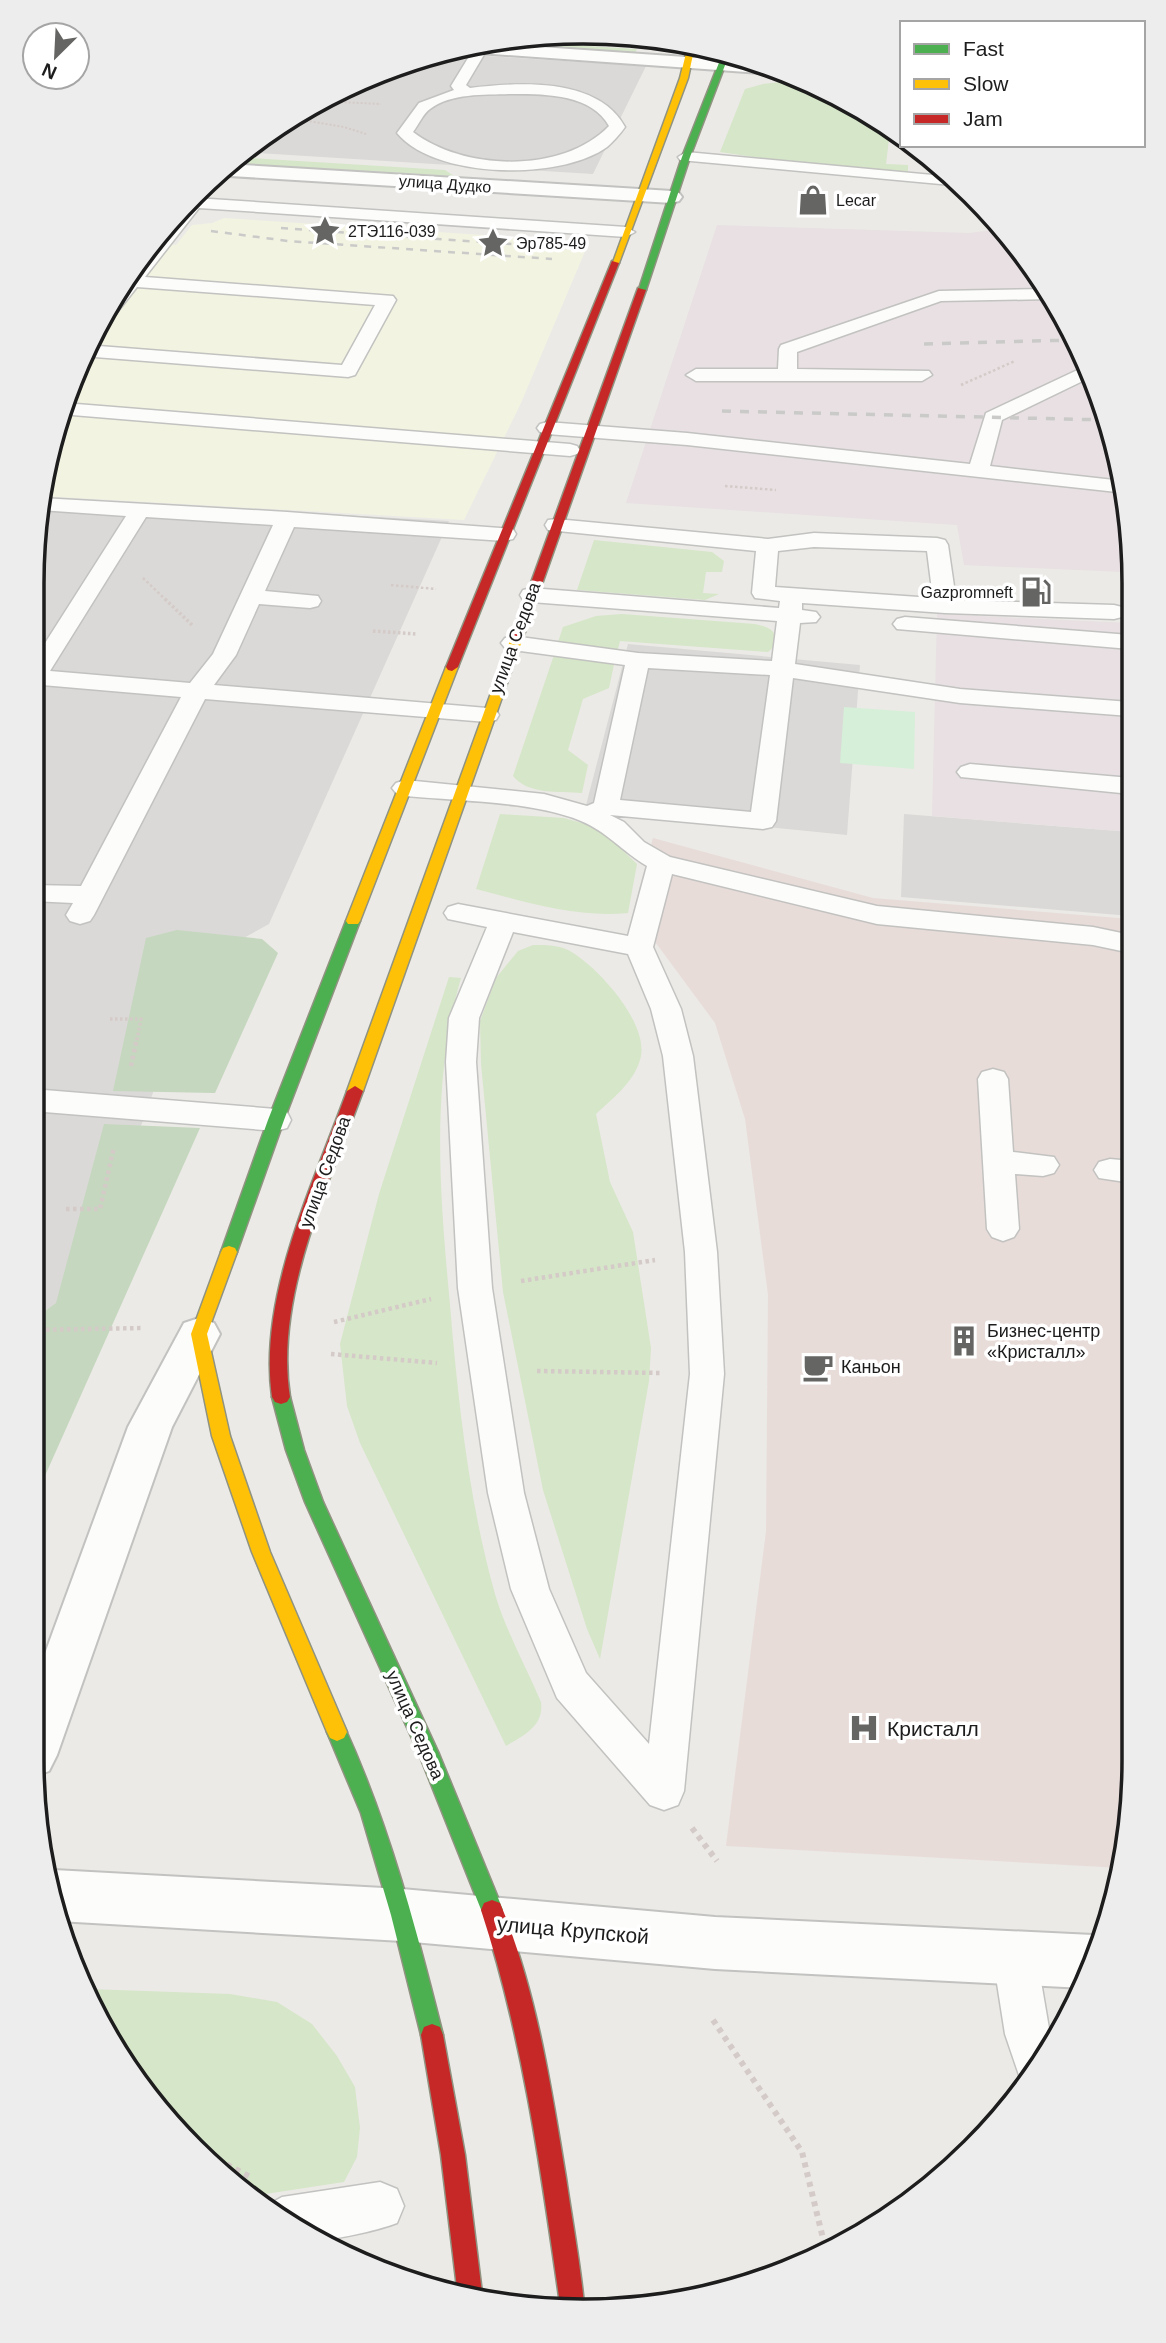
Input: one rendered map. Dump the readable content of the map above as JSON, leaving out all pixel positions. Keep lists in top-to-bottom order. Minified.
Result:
{"streets":{"main road":["улица Седова"],"street":["улица Дудко","улица Крупской"]},"crossings":[["улица Дудко","улица Седова"],["улица Седова","улица Крупской"]],"places":{"shop":["Lecar"],"place":["2ТЭ116-039","Эр785-49"],"fuel station":["Gazpromneft"],"building":["Бизнес-центр «Кристалл»"],"cafe":["Каньон"],"hospital":["Кристалл"]},"legend":["Fast","Slow","Jam"],"north":"bottom left"}
